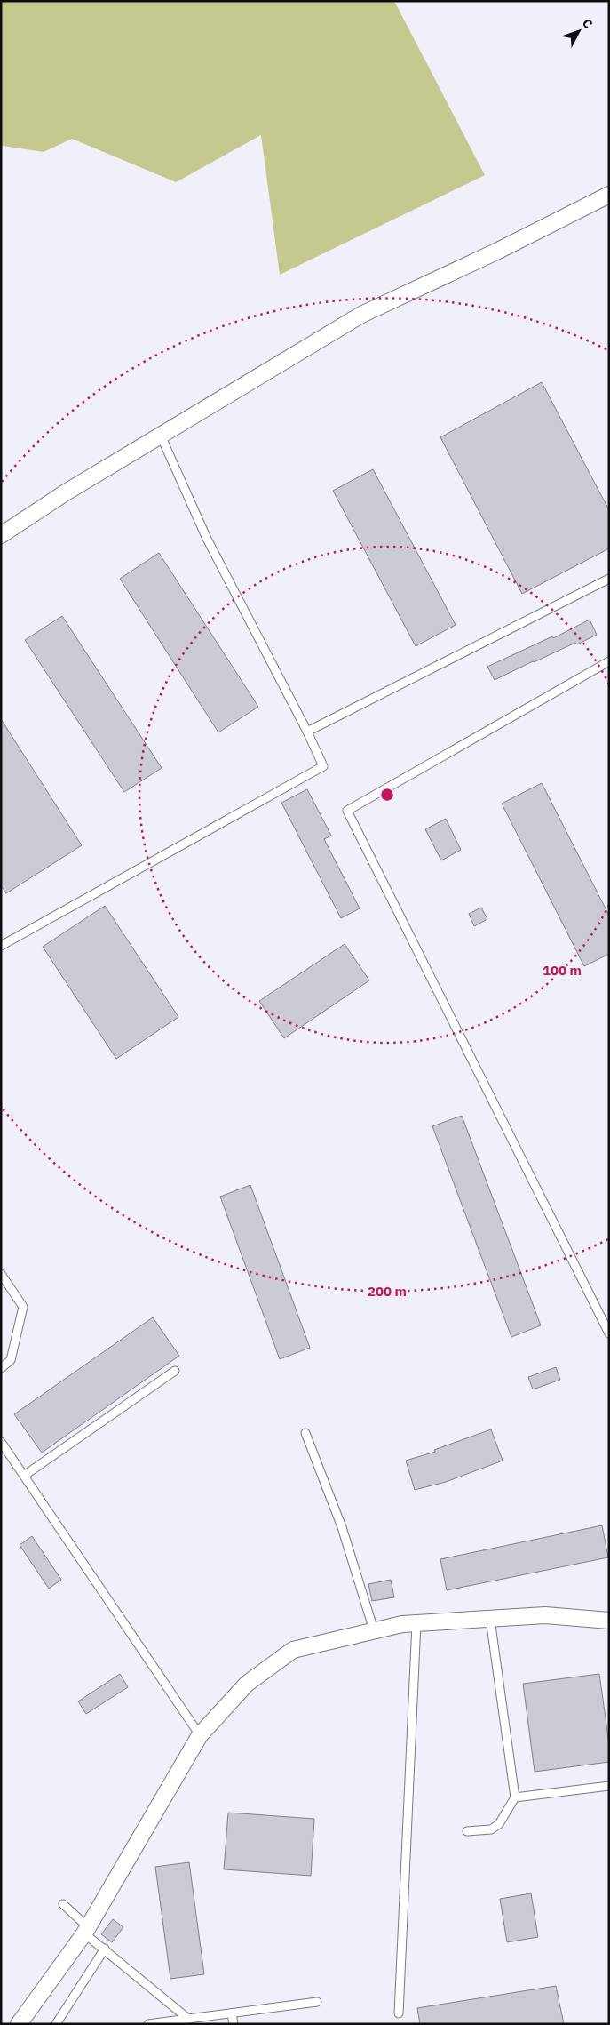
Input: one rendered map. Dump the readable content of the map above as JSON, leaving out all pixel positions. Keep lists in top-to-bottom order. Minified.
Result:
{"north":"top right","rings":["100 m","200 m"]}
